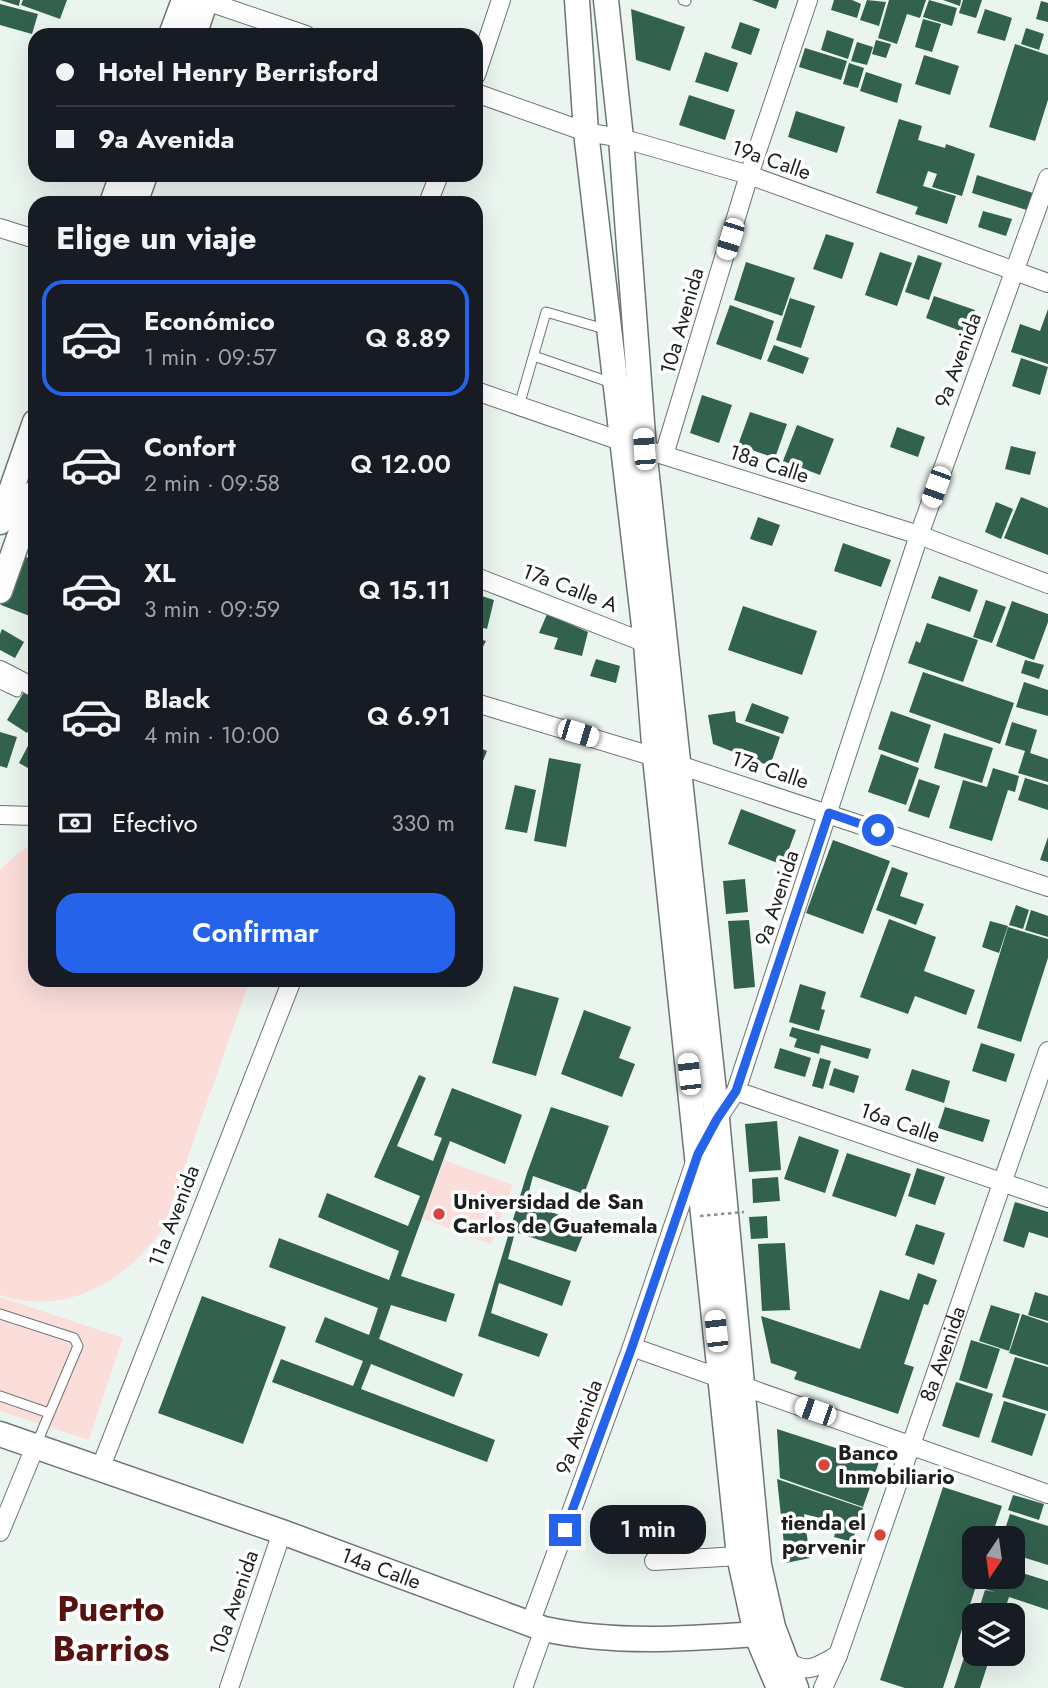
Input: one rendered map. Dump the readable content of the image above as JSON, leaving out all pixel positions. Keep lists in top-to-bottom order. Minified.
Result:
{"streets":{"main road":["14a Calle"],"street":["19a Calle","10a Avenida","9a Avenida","18a Calle","17a Calle A","17a Calle","16a Calle","11a Avenida","8a Avenida"]},"crossings":[["19a Calle","10a Avenida"],["19a Calle","9a Avenida"],["10a Avenida","18a Calle"],["10a Avenida","14a Calle"],["9a Avenida","18a Calle"],["9a Avenida","17a Calle"],["9a Avenida","16a Calle"],["9a Avenida","14a Calle"],["16a Calle","8a Avenida"],["11a Avenida","14a Calle"]],"districts":["Puerto Barrios"],"places":["Universidad de San Carlos de Guatemala","Banco Inmobiliario","tienda el porvenir"],"north":"bottom","page":{"banner":["Hotel Henry Berrisford","9a Avenida"],"heading":"Elige un viaje","list":[{"name":"Económico","note":"1 min · 09:57","value":"Q 8.89"},{"name":"Confort","note":"2 min · 09:58","value":"Q 12.00"},{"name":"XL","note":"3 min · 09:59","value":"Q 15.11"},{"name":"Black","note":"4 min · 10:00","value":"Q 6.91"}],"pay":["Efectivo","330 m"],"buttons":"Confirmar","bubble":"1 min"}}
